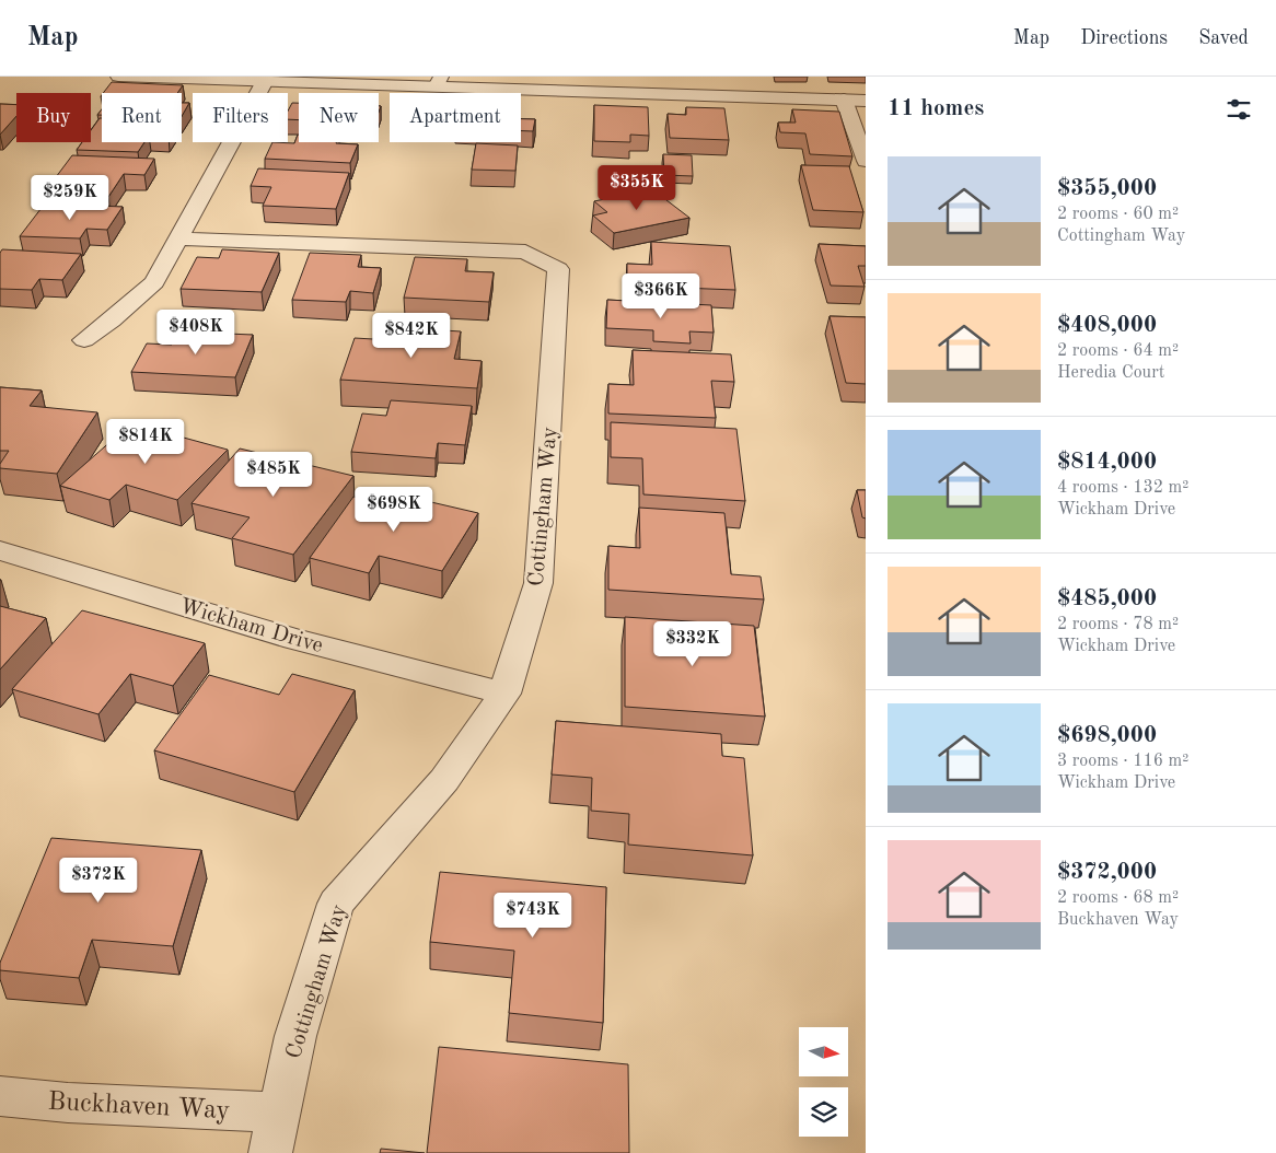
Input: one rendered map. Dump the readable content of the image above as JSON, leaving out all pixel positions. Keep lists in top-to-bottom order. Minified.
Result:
{"streets":{"street":["Cottingham Way","Wickham Drive","Buckhaven Way"]},"crossings":[["Cottingham Way","Wickham Drive"],["Cottingham Way","Buckhaven Way"]],"north":"right","page":{"header":"Map","nav":["Map","Directions","Saved"],"heading":"11 homes","chip":["Buy","Rent","Filters","New","Apartment"],"list":[{"name":"$355,000","note":"2 rooms · 60 m² · Cottingham Way"},{"name":"$408,000","note":"2 rooms · 64 m² · Heredia Court"},{"name":"$814,000","note":"4 rooms · 132 m² · Wickham Drive"},{"name":"$485,000","note":"2 rooms · 78 m² · Wickham Drive"},{"name":"$698,000","note":"3 rooms · 116 m² · Wickham Drive"},{"name":"$372,000","note":"2 rooms · 68 m² · Buckhaven Way"}],"price":["$355K","$259K","$366K","$408K","$842K","$814K","$485K","$698K","$332K","$372K","$743K"]}}
